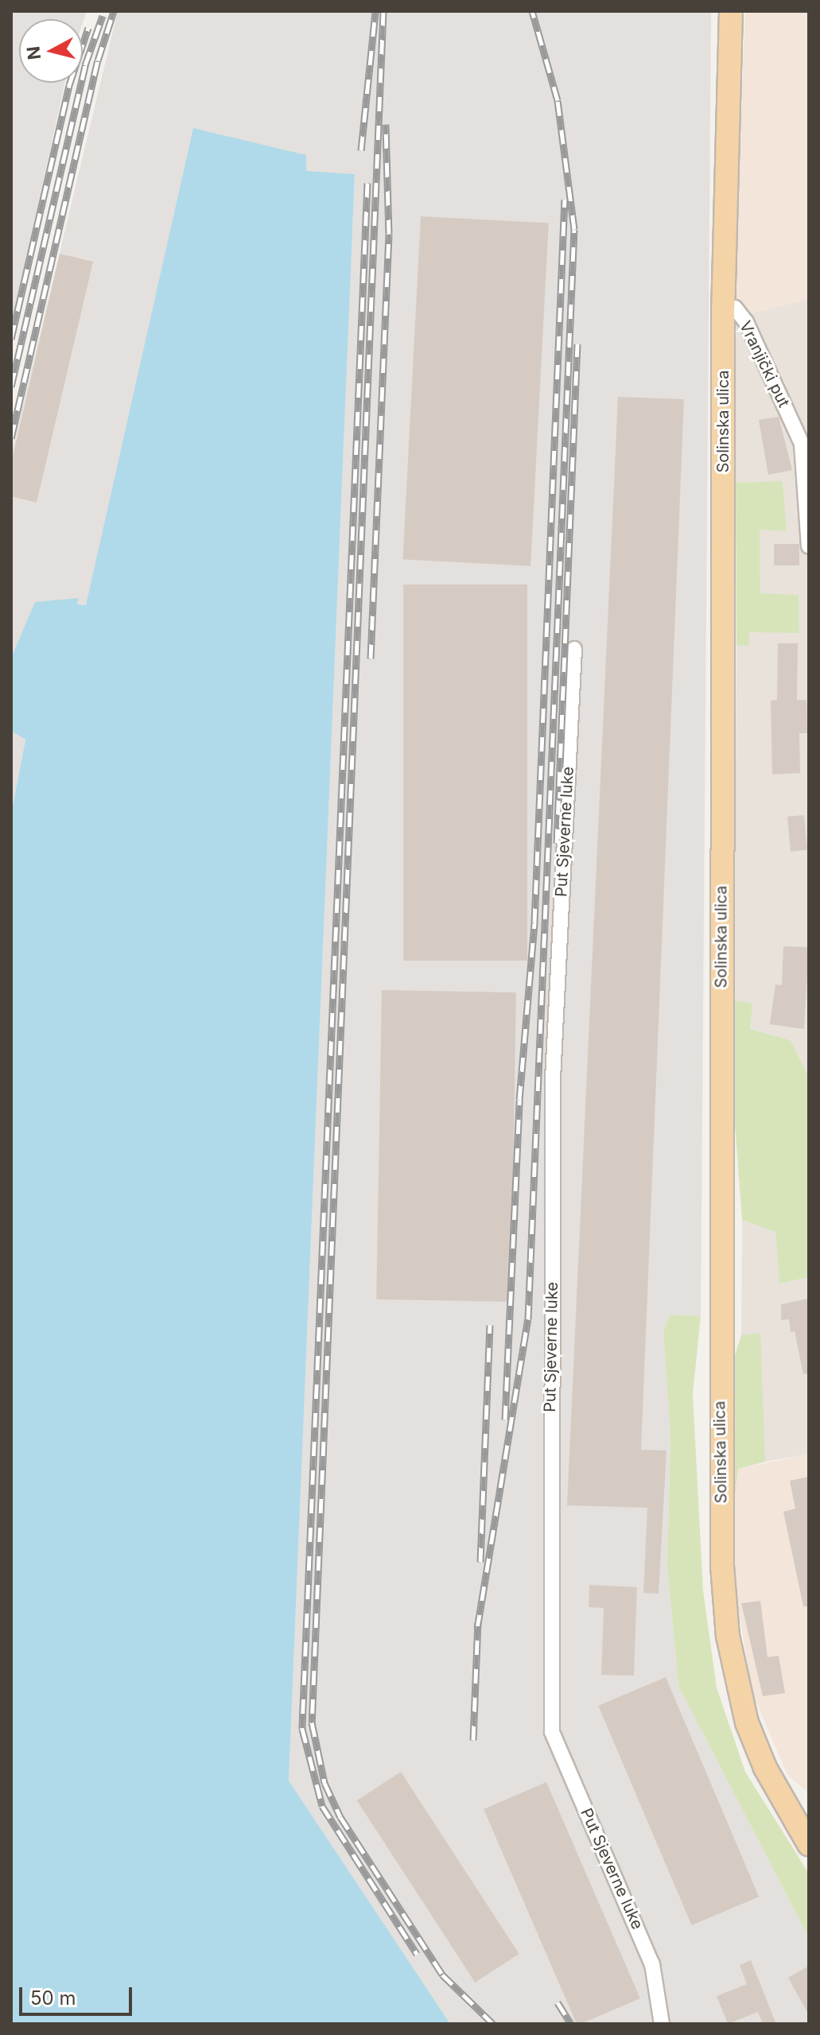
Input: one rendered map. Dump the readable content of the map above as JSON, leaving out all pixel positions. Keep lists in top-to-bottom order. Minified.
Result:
{"streets":{"main road":["Solinska ulica"],"street":["Vranjički put","Put Sjeverne luke"]},"crossings":[["Vranjički put","Solinska ulica"]],"scale_bar":"50 m","north":"left"}
